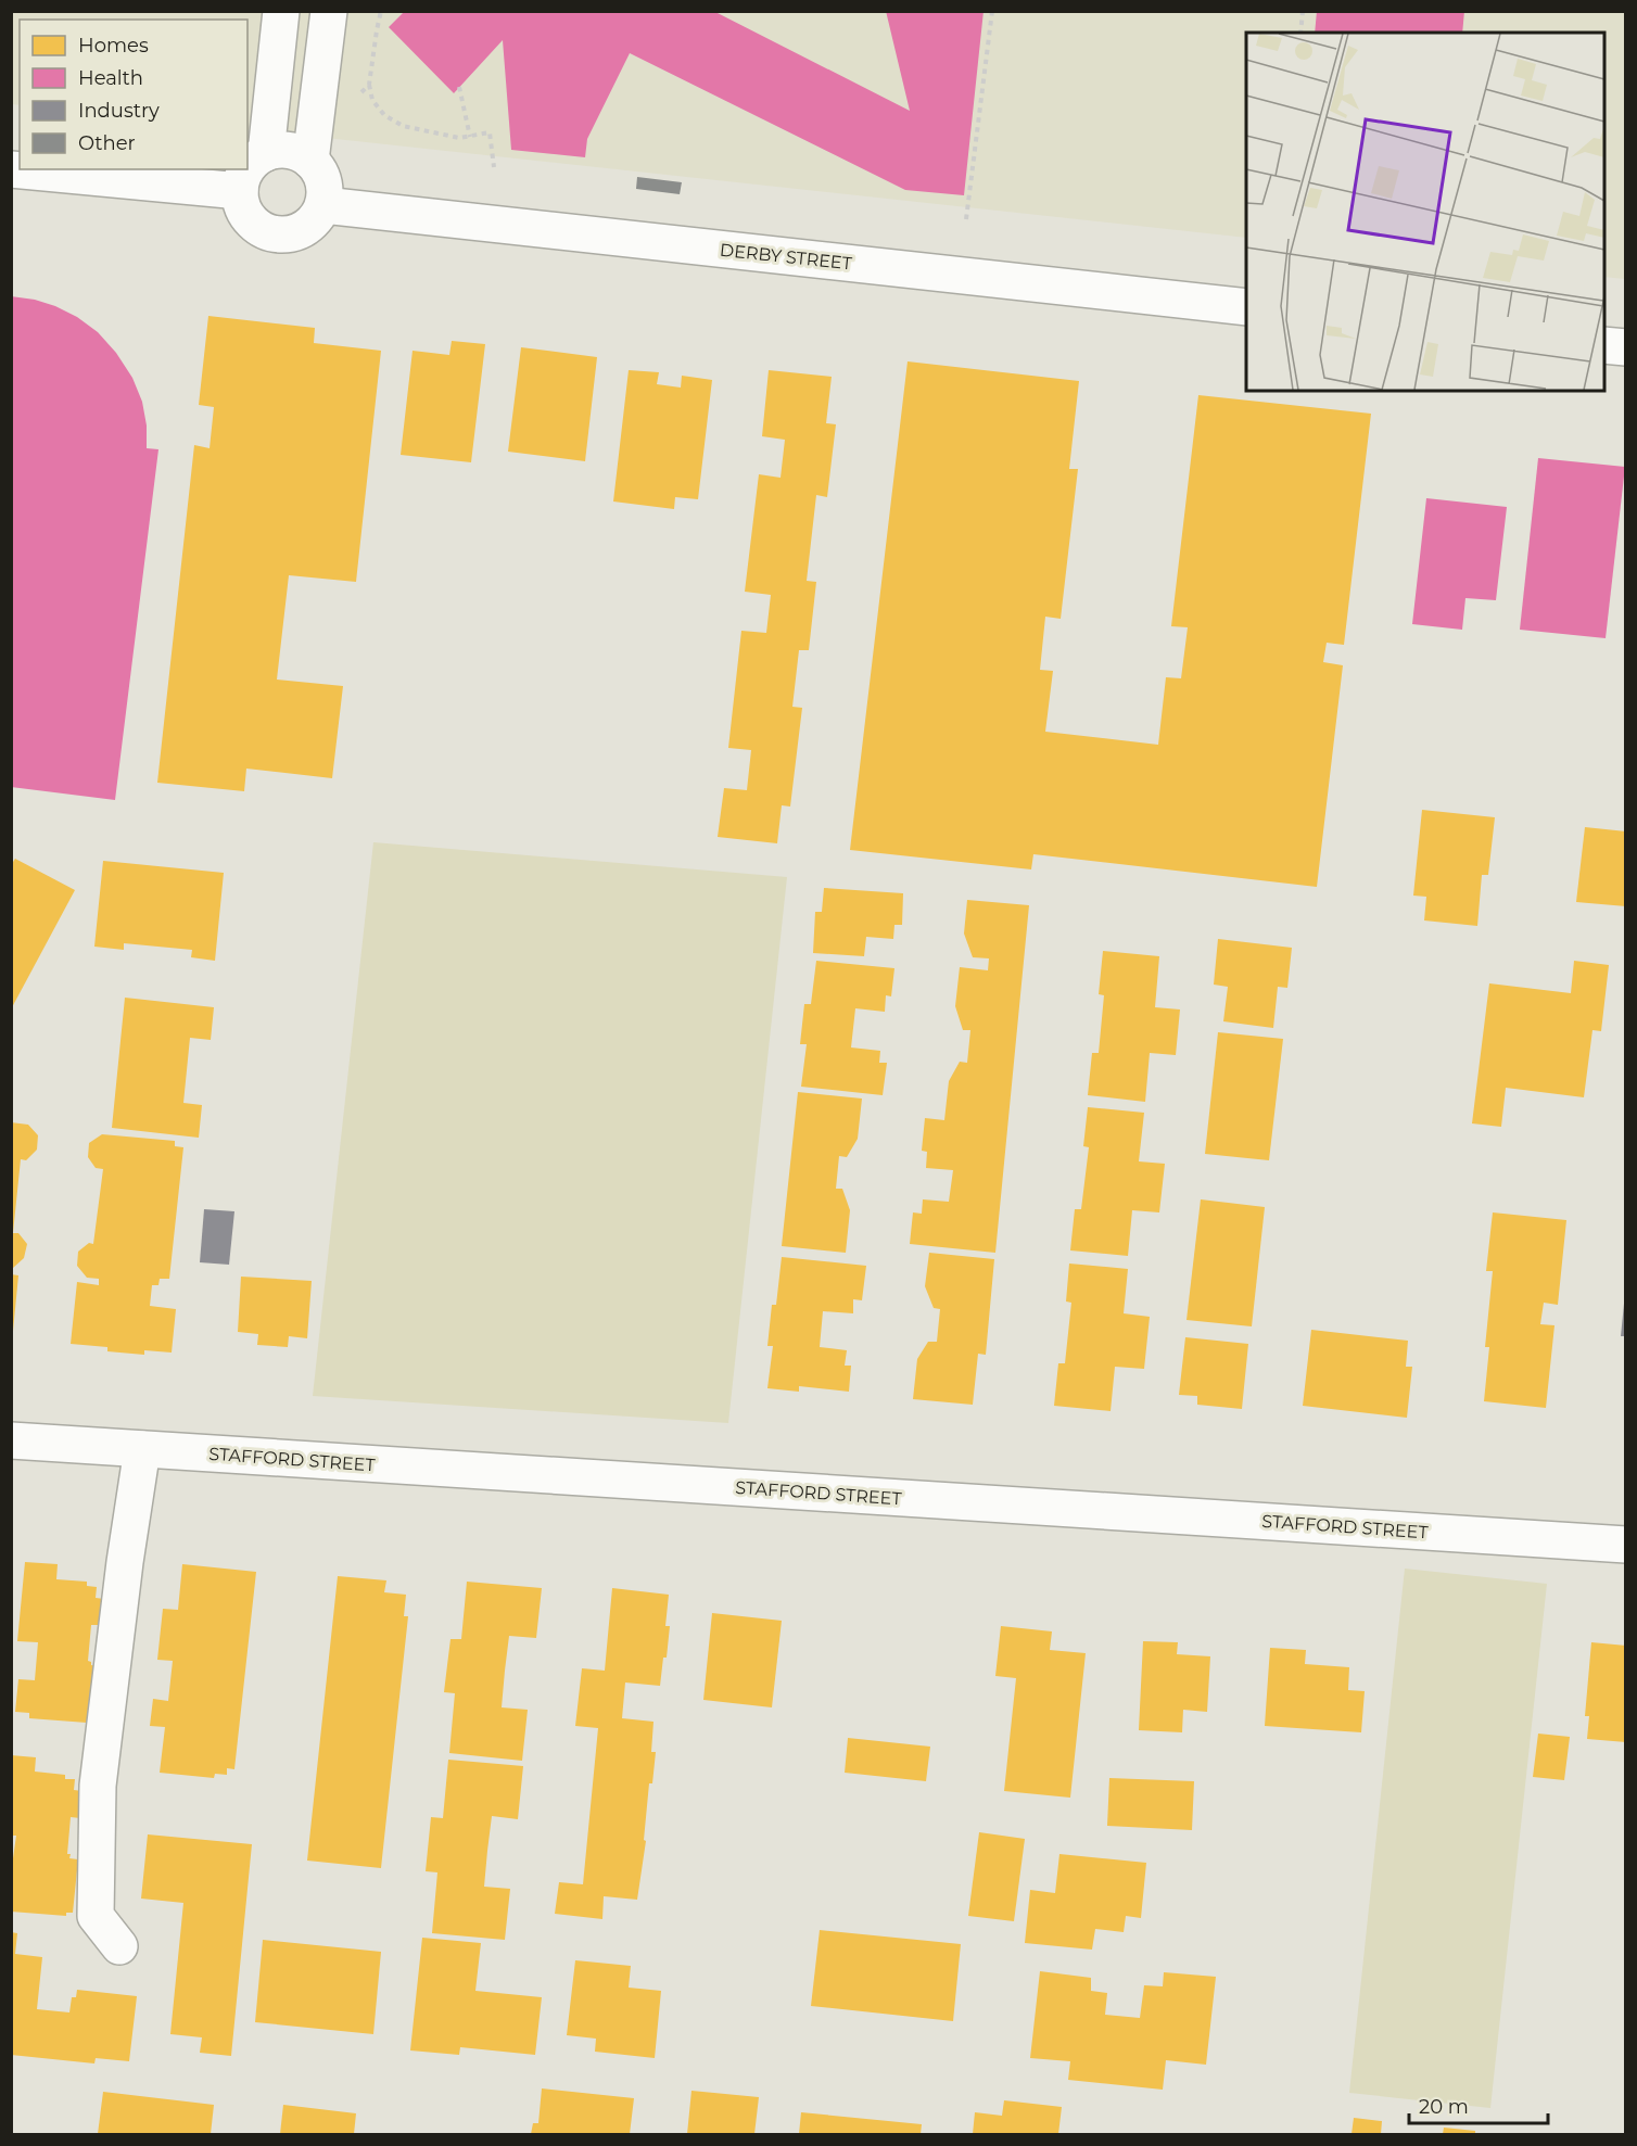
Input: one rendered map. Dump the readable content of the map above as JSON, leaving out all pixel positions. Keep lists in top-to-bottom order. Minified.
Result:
{"streets":{"street":["DERBY STREET","STAFFORD STREET"]},"legend":["Homes","Health","Industry","Other"],"scale_bar":"20 m"}
